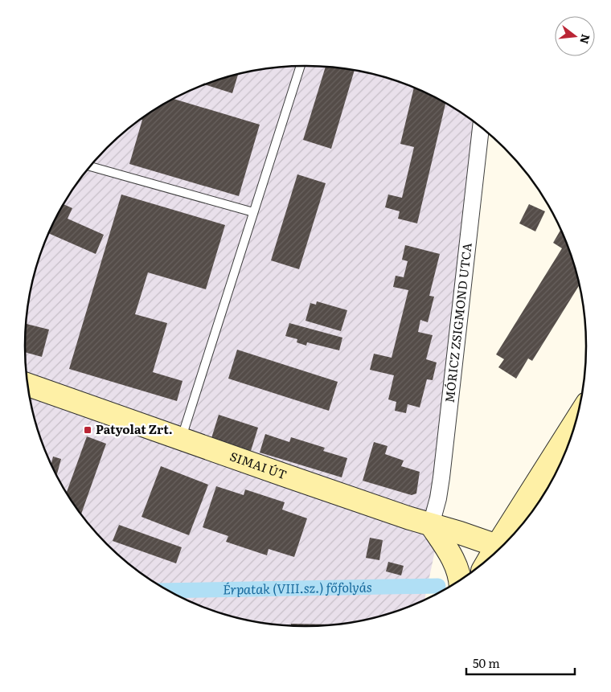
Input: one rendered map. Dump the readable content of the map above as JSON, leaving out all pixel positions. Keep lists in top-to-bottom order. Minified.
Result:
{"streets":{"main road":["SIMAI ÚT"],"street":["MÓRICZ ZSIGMOND UTCA"]},"crossings":[["MÓRICZ ZSIGMOND UTCA","SIMAI ÚT"]],"water":["Érpatak (VIII.sz.) főfolyás"],"places":{"transit":["Patyolat Zrt."]},"scale_bar":"50 m","north":"right"}
